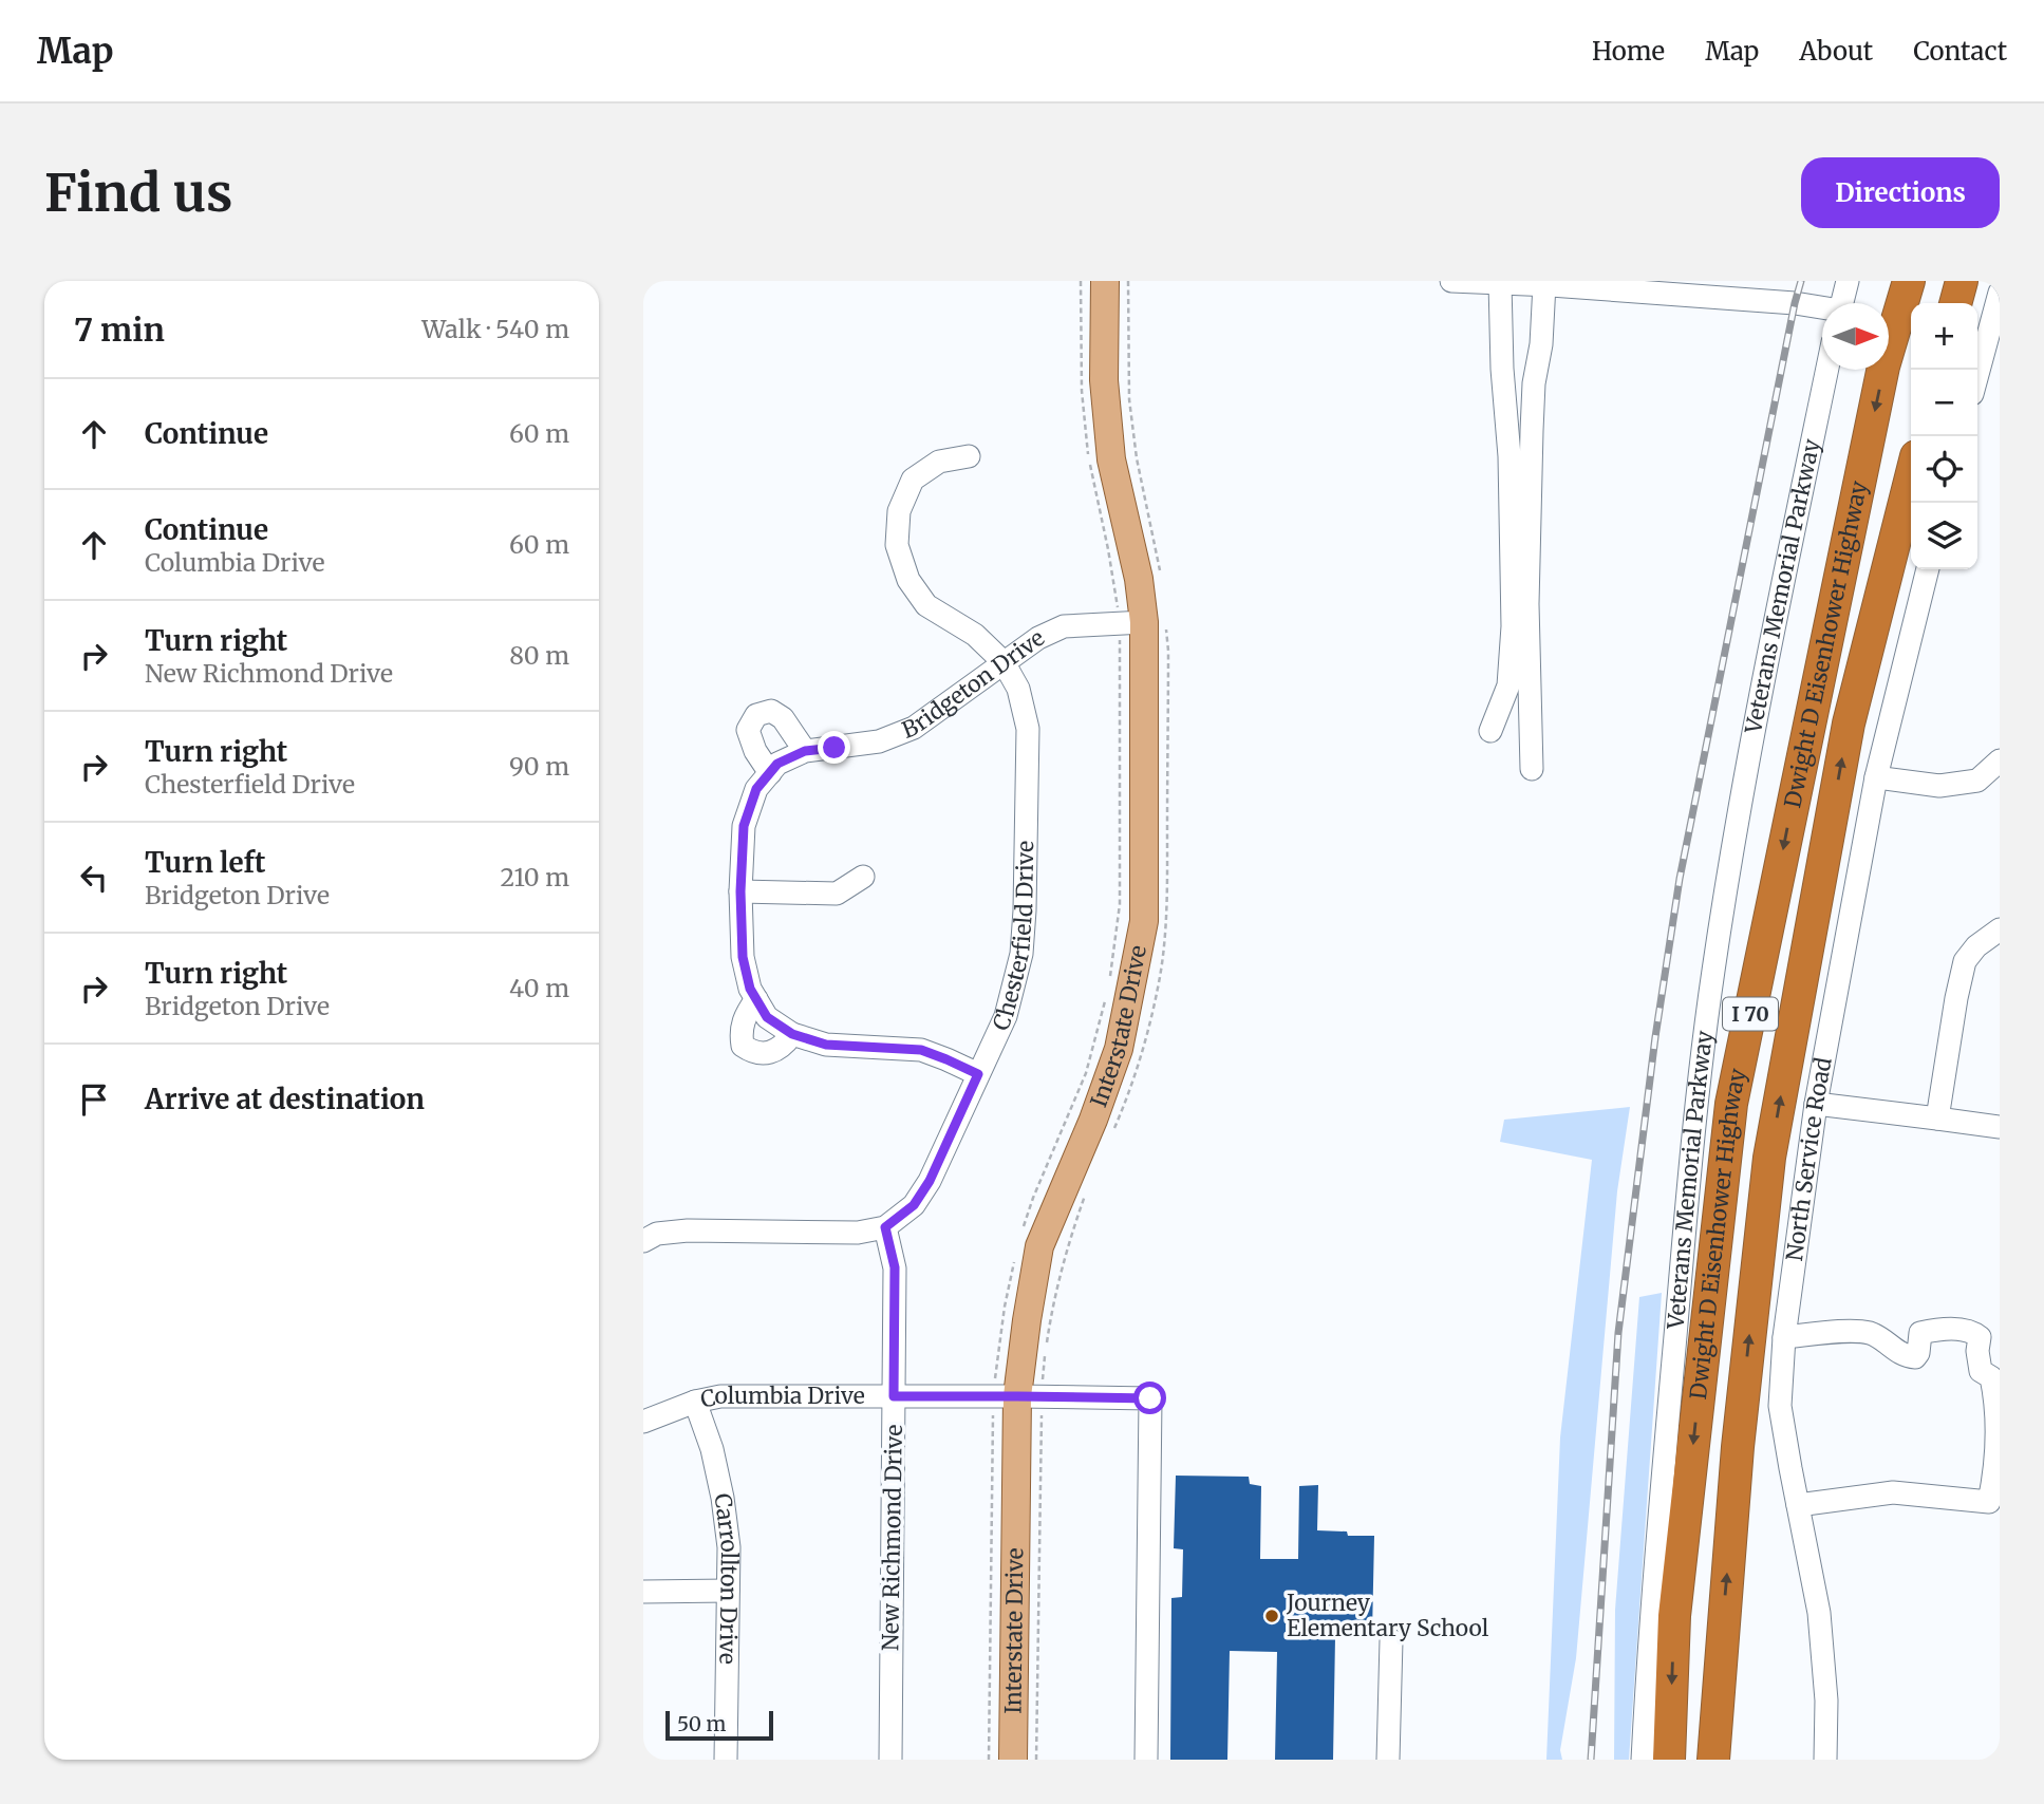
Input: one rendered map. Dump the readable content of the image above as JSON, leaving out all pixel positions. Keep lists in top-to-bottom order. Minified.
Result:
{"streets":{"highway":["Dwight D Eisenhower Highway","I 70"],"main road":["Interstate Drive"],"street":["Veterans Memorial Parkway","Bridgeton Drive","Chesterfield Drive","North Service Road","Columbia Drive","New Richmond Drive","Carrollton Drive"]},"crossings":[["Bridgeton Drive","Chesterfield Drive"],["Bridgeton Drive","Interstate Drive"],["Chesterfield Drive","New Richmond Drive"],["Interstate Drive","Columbia Drive"],["Columbia Drive","New Richmond Drive"],["Columbia Drive","Carrollton Drive"]],"places":["Journey Elementary School"],"scale_bar":"50 m","north":"right","page":{"header":"Map","nav":["Home","Map","About","Contact"],"buttons":"Directions","title":"Find us","heading":["7 min","Walk · 540 m"],"map_buttons":["+","−"],"list":[["Continue","60 m"],["Continue","Columbia Drive","60 m"],["Turn right","New Richmond Drive","80 m"],["Turn right","Chesterfield Drive","90 m"],["Turn left","Bridgeton Drive","210 m"],["Turn right","Bridgeton Drive","40 m"],"Arrive at destination"],"scale":"50 m"}}
